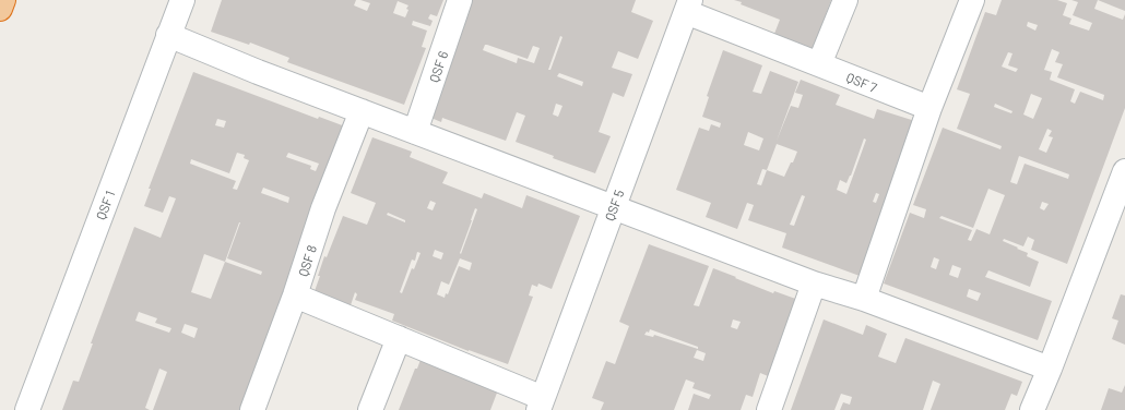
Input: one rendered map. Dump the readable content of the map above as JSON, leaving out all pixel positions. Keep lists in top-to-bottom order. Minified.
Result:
{"streets":{"street":["QSF 6","QSF 7","QSF 1","QSF 5","QSF 8"]},"crossings":[["QSF 7","QSF 5"]]}
